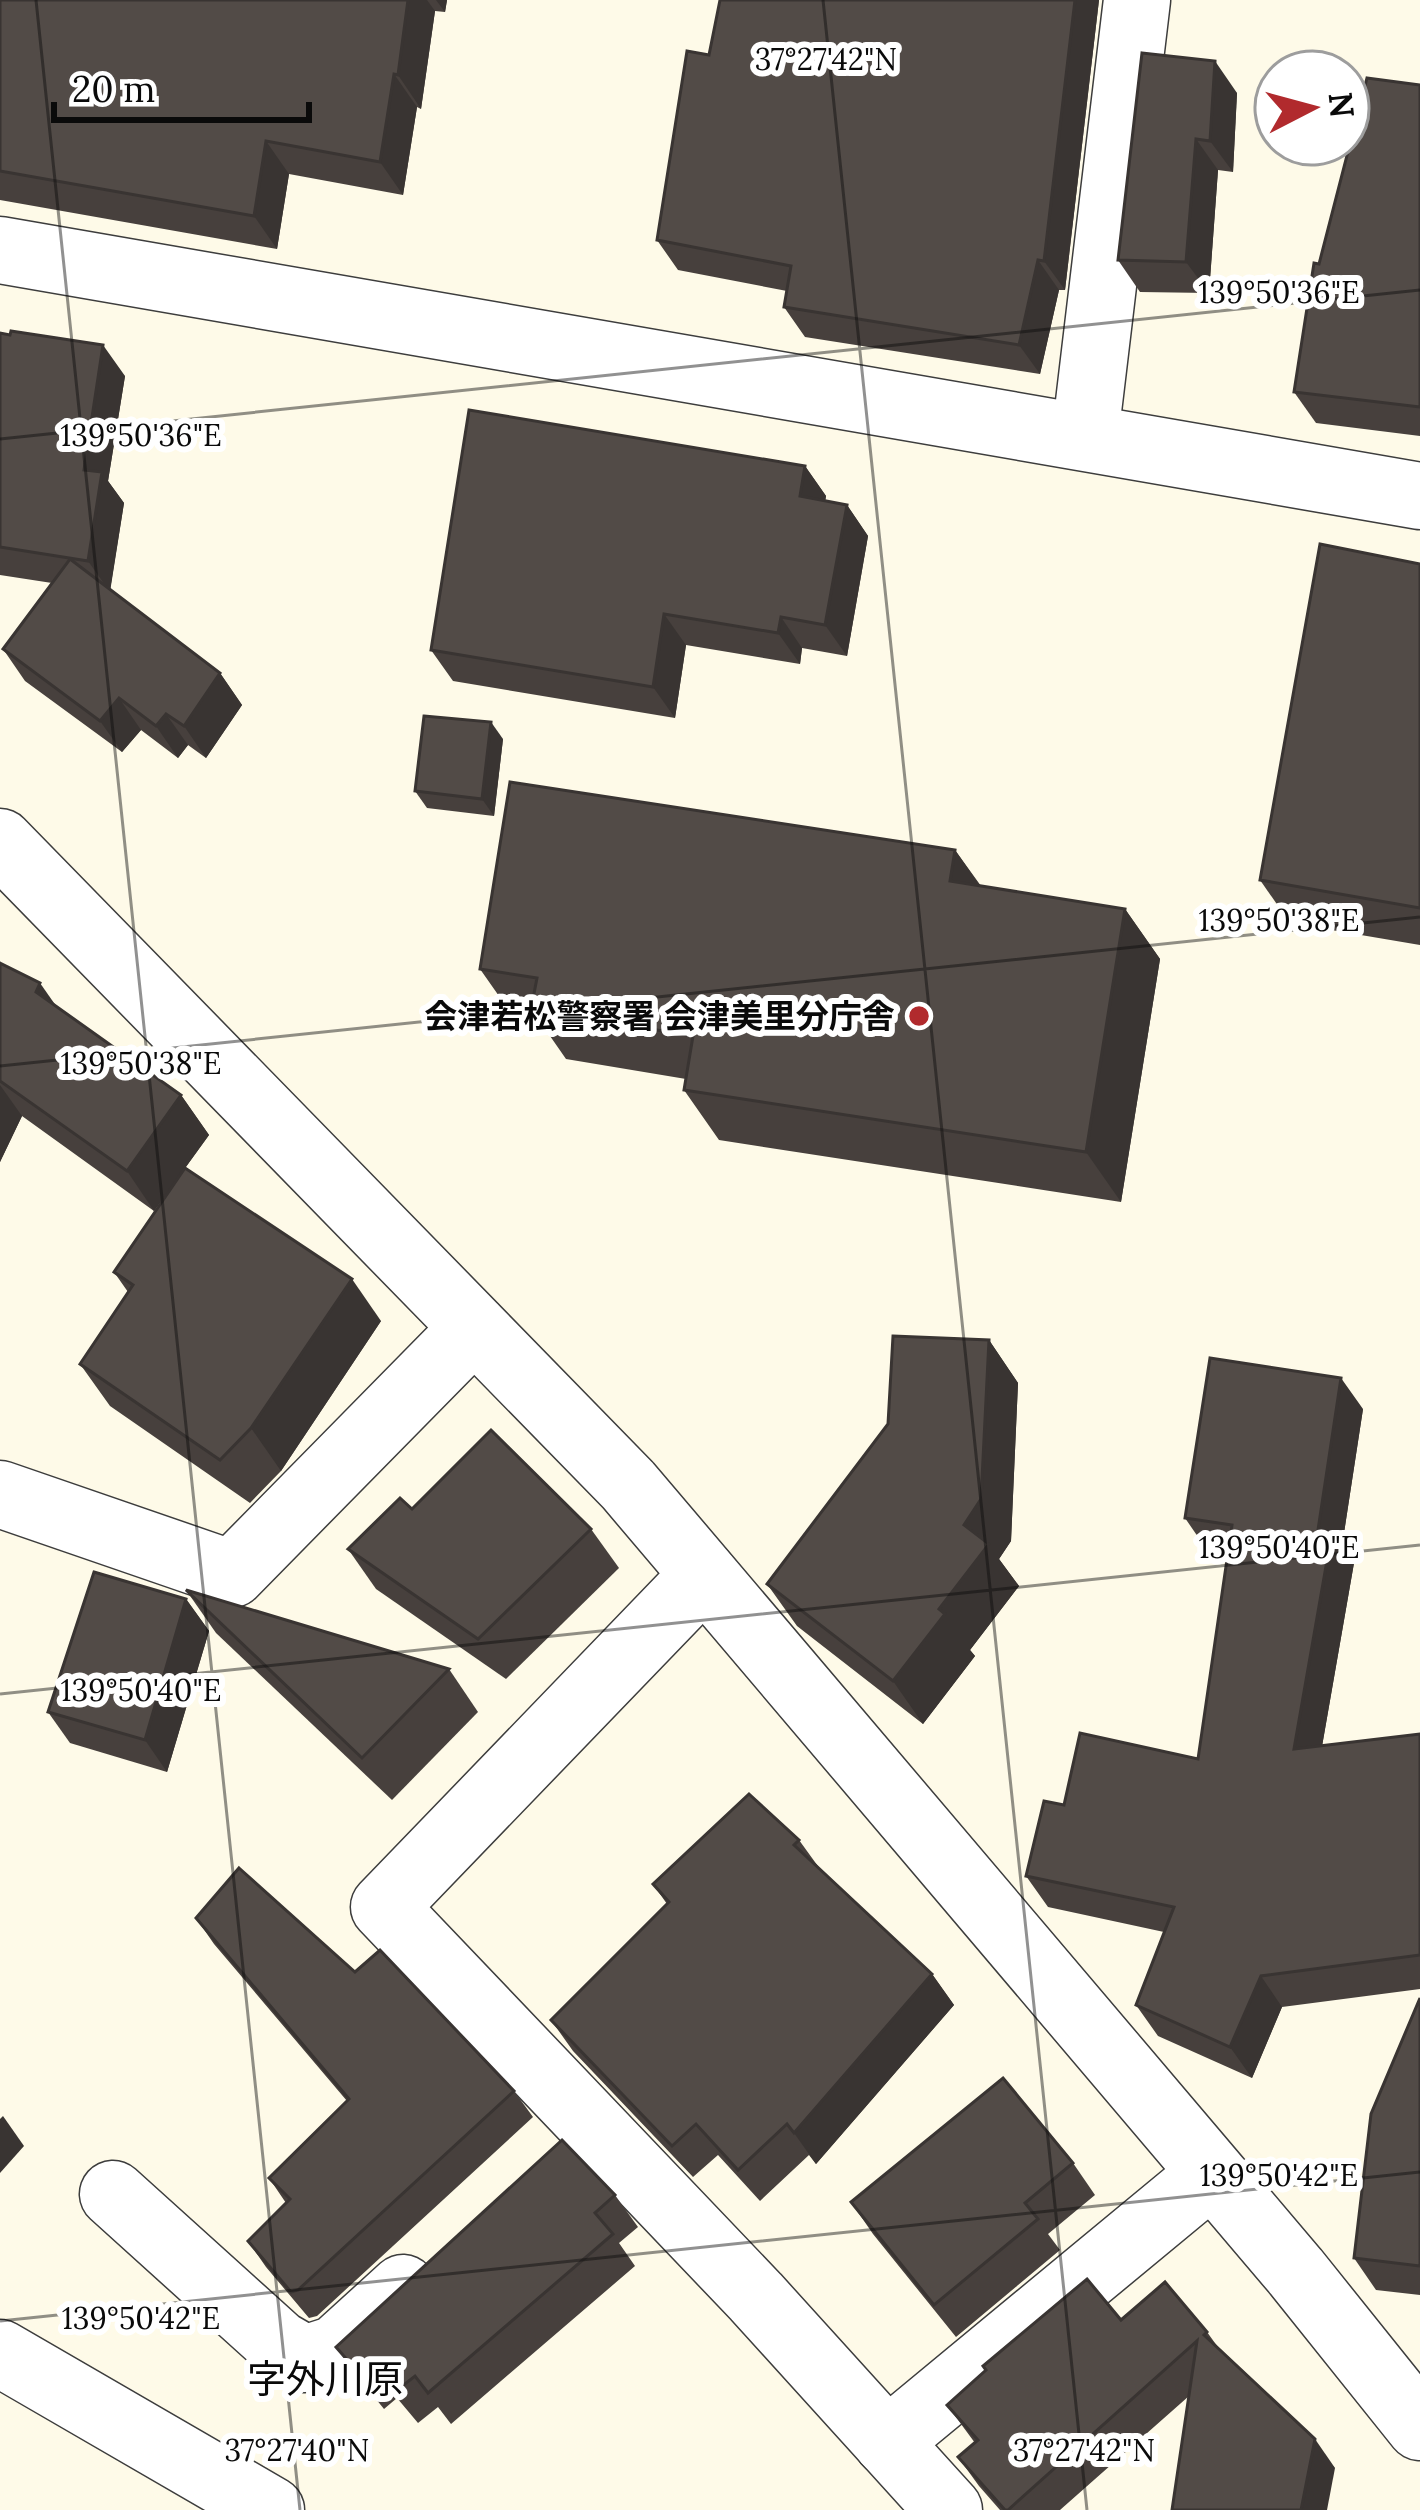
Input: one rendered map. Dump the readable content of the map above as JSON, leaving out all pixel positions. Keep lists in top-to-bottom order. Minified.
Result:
{"districts":["字外川原"],"places":["会津若松警察署 会津美里分庁舎"],"scale_bar":"20 m","north":"right","coordinates":["37°27'42\"N","139°50'36\"E","139°50'38\"E","139°50'40\"E","139°50'42\"E","37°27'40\"N"]}
